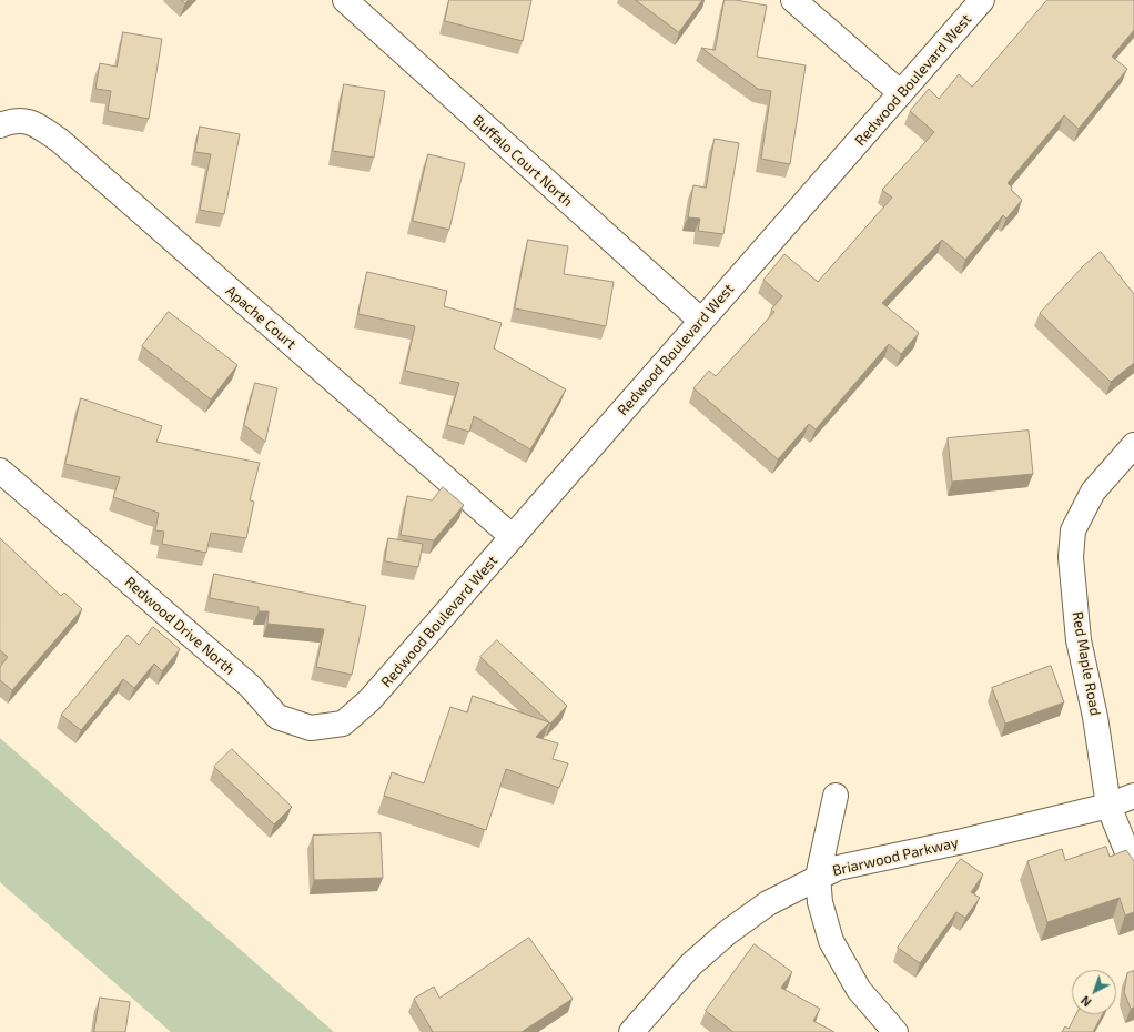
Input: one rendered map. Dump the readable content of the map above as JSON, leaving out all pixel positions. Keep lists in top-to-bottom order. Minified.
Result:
{"streets":{"street":["Redwood Boulevard West","Buffalo Court North","Apache Court","Redwood Drive North","Red Maple Road","Briarwood Parkway"]},"crossings":[["Redwood Boulevard West","Buffalo Court North"],["Redwood Boulevard West","Apache Court"],["Redwood Boulevard West","Redwood Drive North"],["Red Maple Road","Briarwood Parkway"]],"north":"bottom left"}
